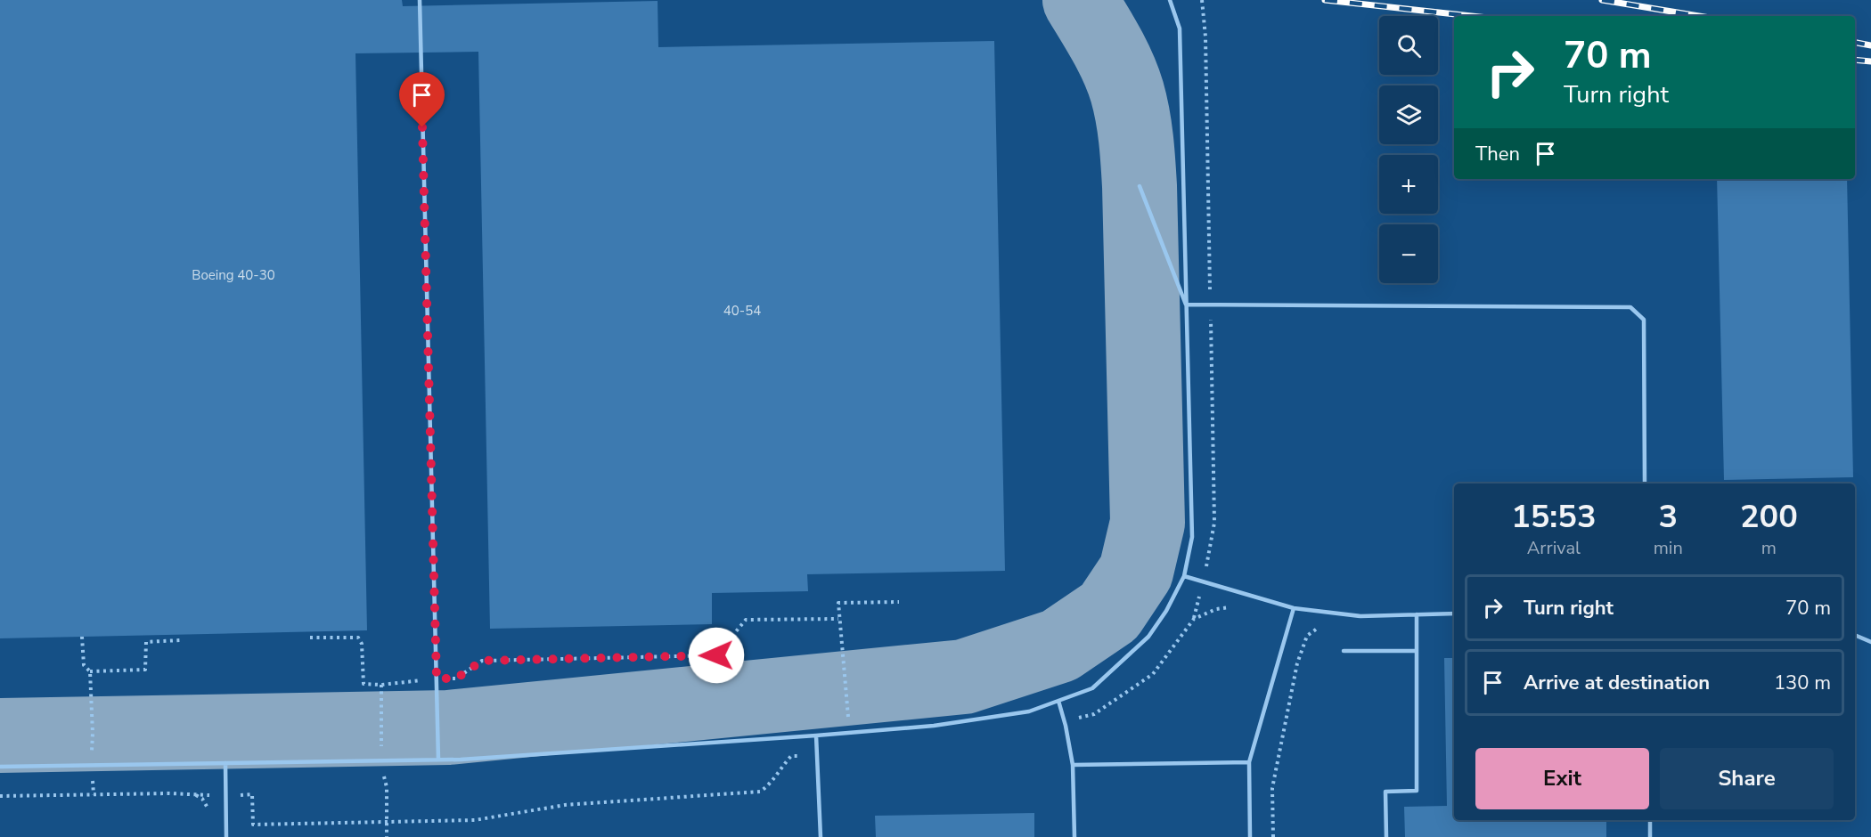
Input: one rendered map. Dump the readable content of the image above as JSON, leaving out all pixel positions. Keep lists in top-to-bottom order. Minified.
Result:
{"house_numbers":["Boeing 40-30","40-54"],"page":{"map_buttons":["+","−"],"turn":["70 m","Turn right"],"then":"Then","eta":["15:53","Arrival","3","min","200","m"],"list":[{"name":"Turn right","value":"70 m"},{"name":"Arrive at destination","value":"130 m"}],"buttons":["Exit","Share"]}}
